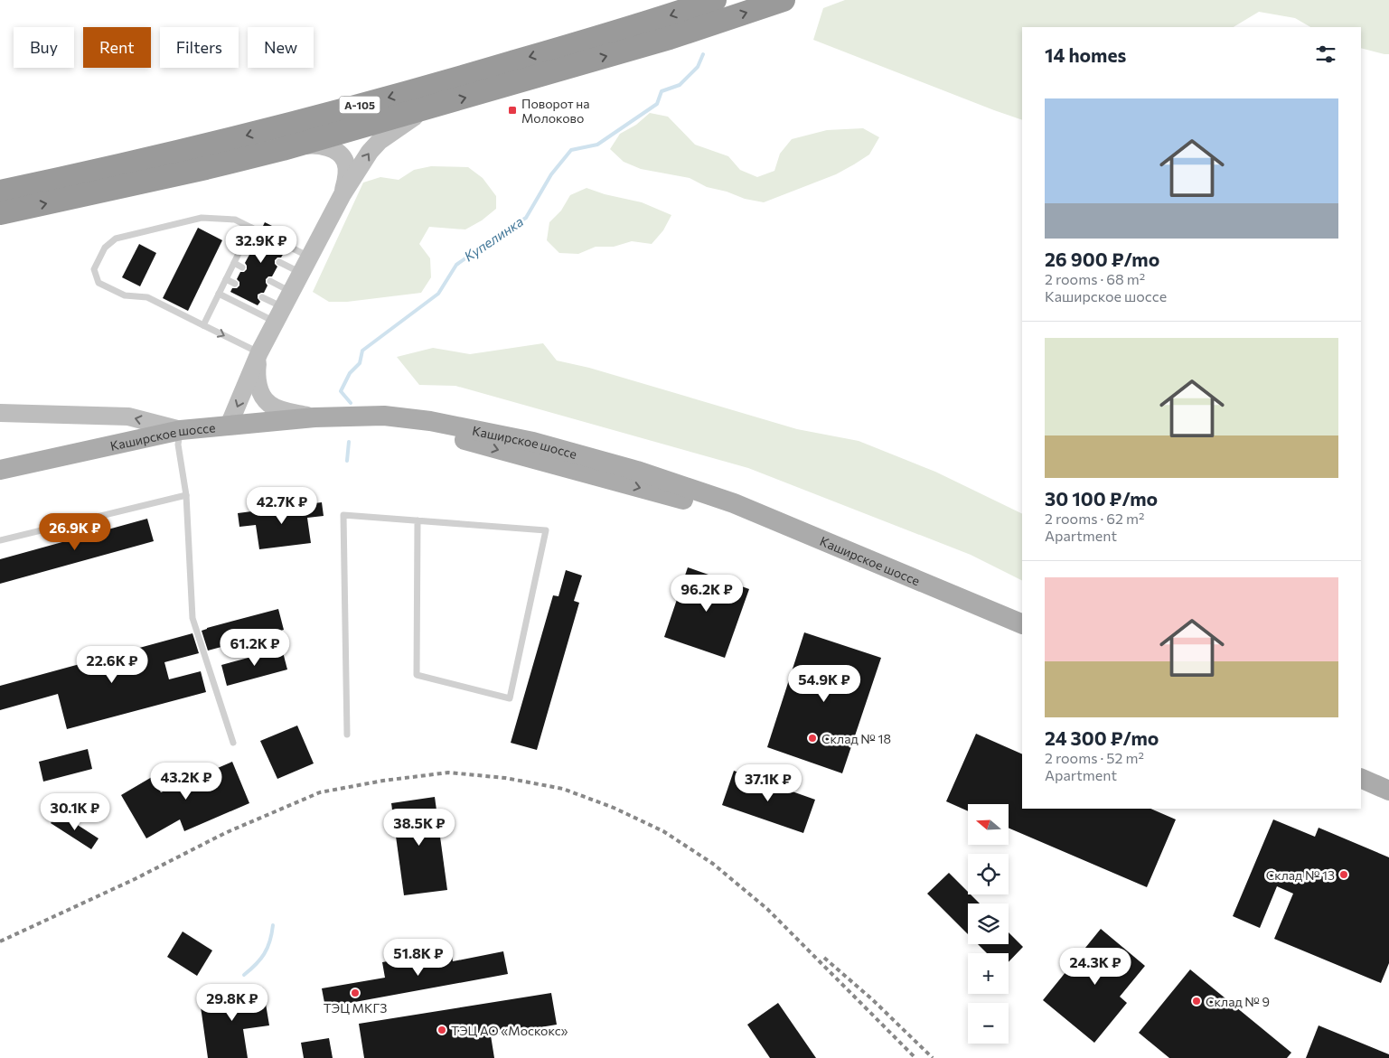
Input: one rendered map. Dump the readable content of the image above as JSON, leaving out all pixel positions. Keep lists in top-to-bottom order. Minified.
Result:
{"streets":{"highway":["А-105"],"main road":["Каширское шоссе"]},"water":["Купелинка"],"places":{"transit":["Поворот на Молоково"],"other":["Склад № 18","Склад № 13","ТЭЦ МКГЗ","Склад № 9","ТЭЦ АО «Москокс»"]},"north":"left","page":{"chip":["Buy","Rent","Filters","New"],"heading":"14 homes","list":[{"name":"26 900 ₽/mo","note":"2 rooms · 68 m² · Каширское шоссе"},{"name":"30 100 ₽/mo","note":"2 rooms · 62 m² · Apartment"},{"name":"24 300 ₽/mo","note":"2 rooms · 52 m² · Apartment"}],"price":["32.9K ₽","42.7K ₽","26.9K ₽","96.2K ₽","61.2K ₽","22.6K ₽","54.9K ₽","43.2K ₽","37.1K ₽","30.1K ₽","38.5K ₽","51.8K ₽","24.3K ₽","29.8K ₽"],"map_buttons":["+","−"]}}
